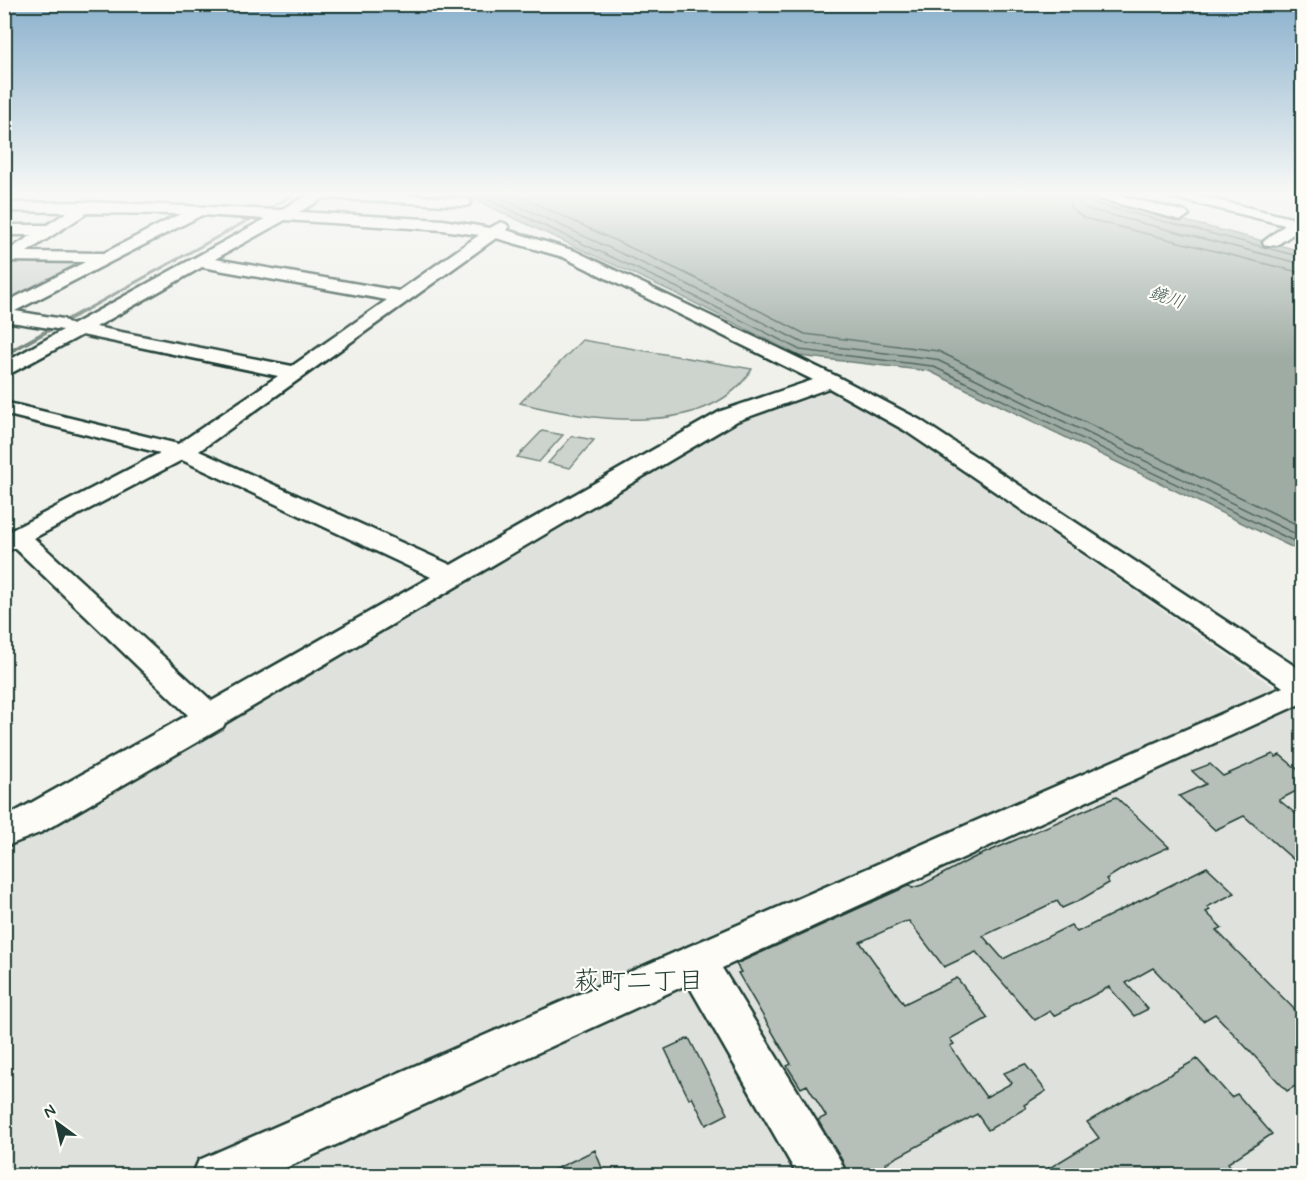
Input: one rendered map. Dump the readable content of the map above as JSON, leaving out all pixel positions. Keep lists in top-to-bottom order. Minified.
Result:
{"districts":["萩町二丁目"],"water":["鏡川"],"north":"top left"}
